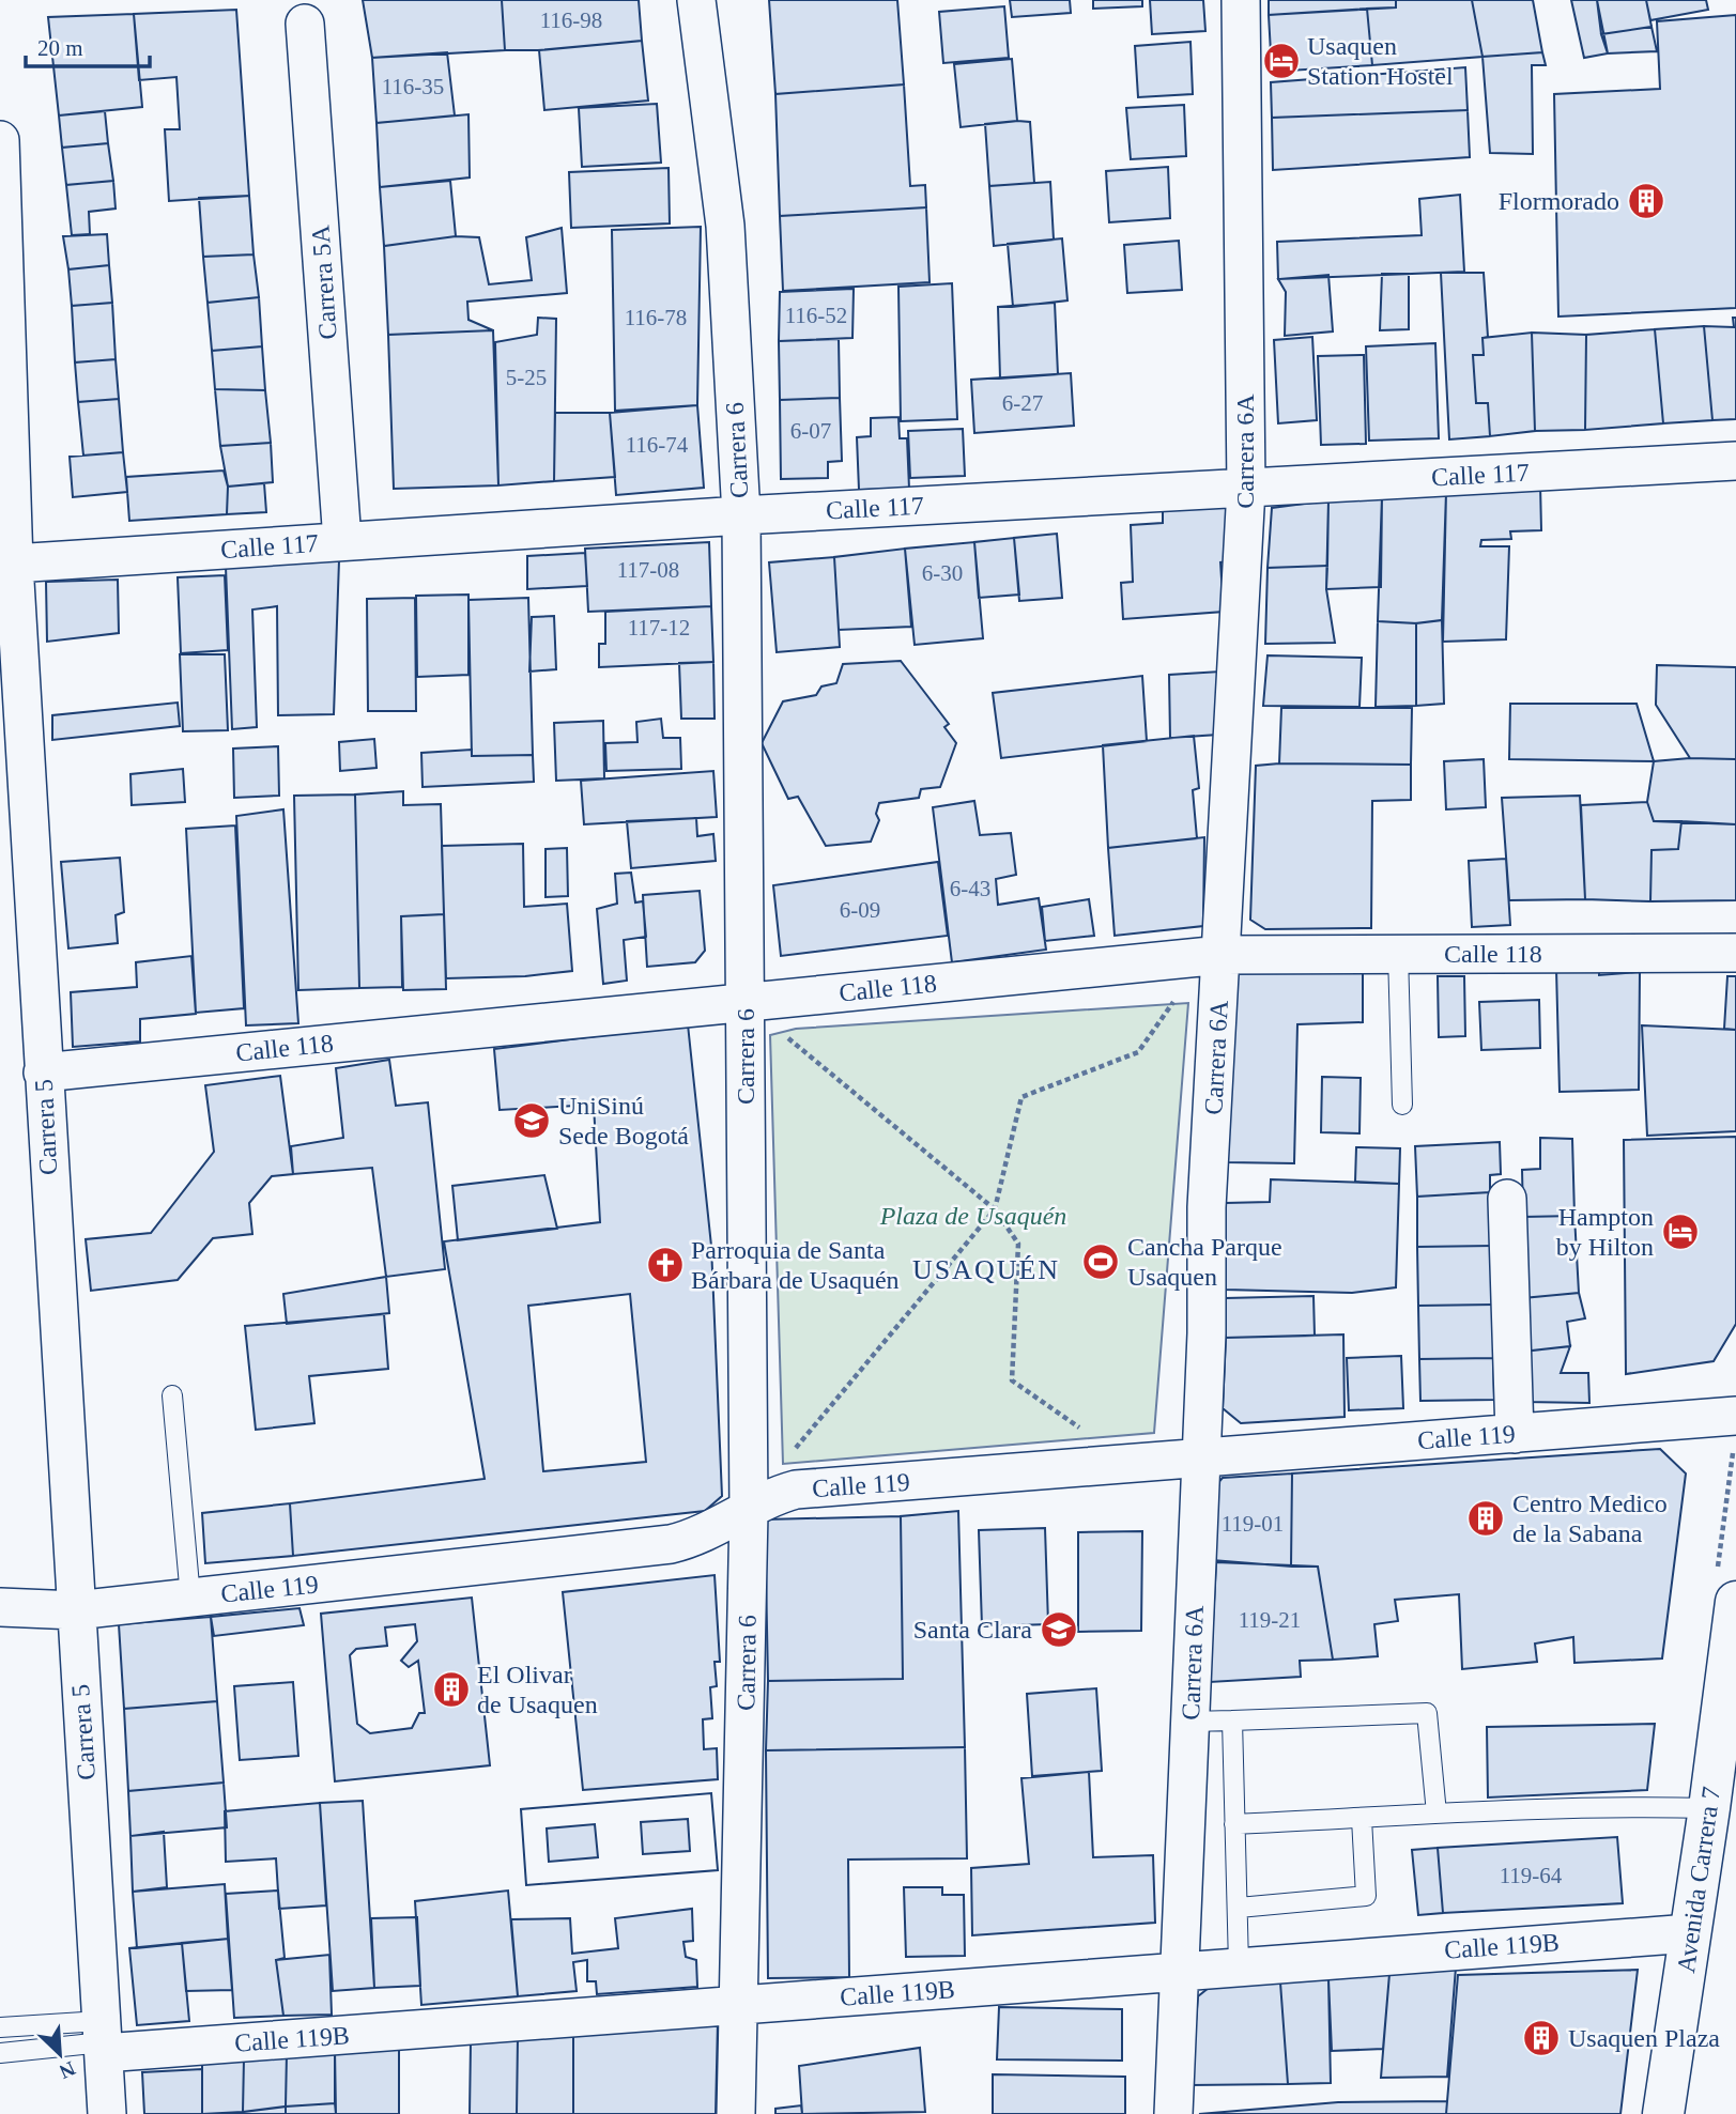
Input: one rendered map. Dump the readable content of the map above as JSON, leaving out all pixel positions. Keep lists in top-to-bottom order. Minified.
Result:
{"streets":{"main road":["Avenida Carrera 7"],"street":["Carrera 5A","Carrera 6","Carrera 6A","Calle 117","Calle 118","Carrera 5","Calle 119","Calle 119B"]},"crossings":[["Carrera 5A","Calle 117"],["Carrera 6","Calle 117"],["Carrera 6","Calle 118"],["Carrera 6","Calle 119"],["Carrera 6","Calle 119B"],["Carrera 6A","Calle 117"],["Carrera 6A","Calle 118"],["Carrera 6A","Calle 119"],["Carrera 6A","Calle 119B"],["Calle 117","Carrera 5"],["Calle 118","Carrera 5"],["Carrera 5","Calle 119"],["Carrera 5","Calle 119B"],["Avenida Carrera 7","Calle 119B"]],"districts":["USAQUÉN"],"parks":["Plaza de Usaquén"],"places":{"hotel":["Usaquen Station Hostel","Hampton by Hilton"],"building":["Flormorado","Centro Medico de la Sabana","El Olivar de Usaquen","Usaquen Plaza"],"school or university":["UniSinú Sede Bogotá","Santa Clara"],"sports":["Cancha Parque Usaquen"],"church":["Parroquia de Santa Bárbara de Usaquén"]},"house_numbers":["116-98","116-35","116-52","116-78","5-25","6-27","6-07","116-74","117-08","6-30","117-12","6-43","6-09","119-01","119-21","119-64"],"scale_bar":"20 m","north":"bottom right"}
